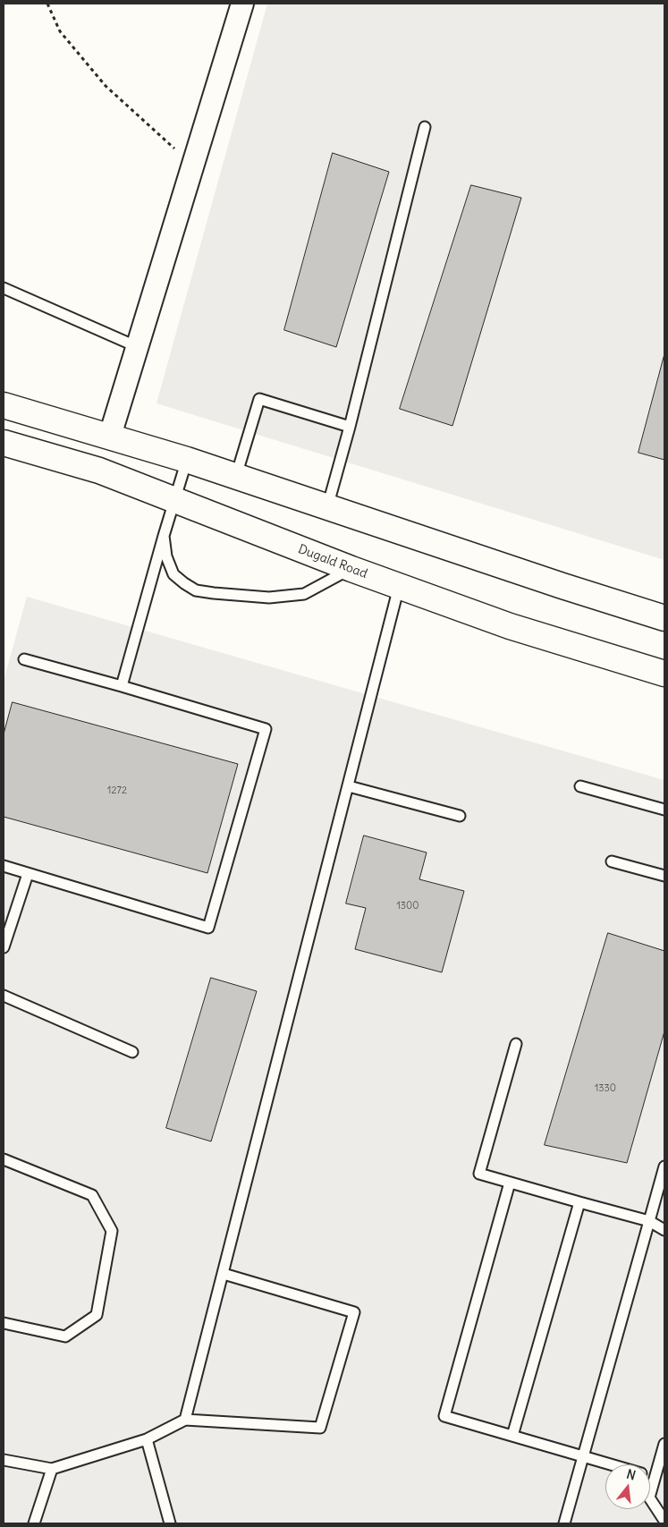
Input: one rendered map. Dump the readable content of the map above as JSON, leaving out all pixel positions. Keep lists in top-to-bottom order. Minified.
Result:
{"streets":{"main road":["Dugald Road"]},"house_numbers":["1272","1300","1330"],"north":"top"}
